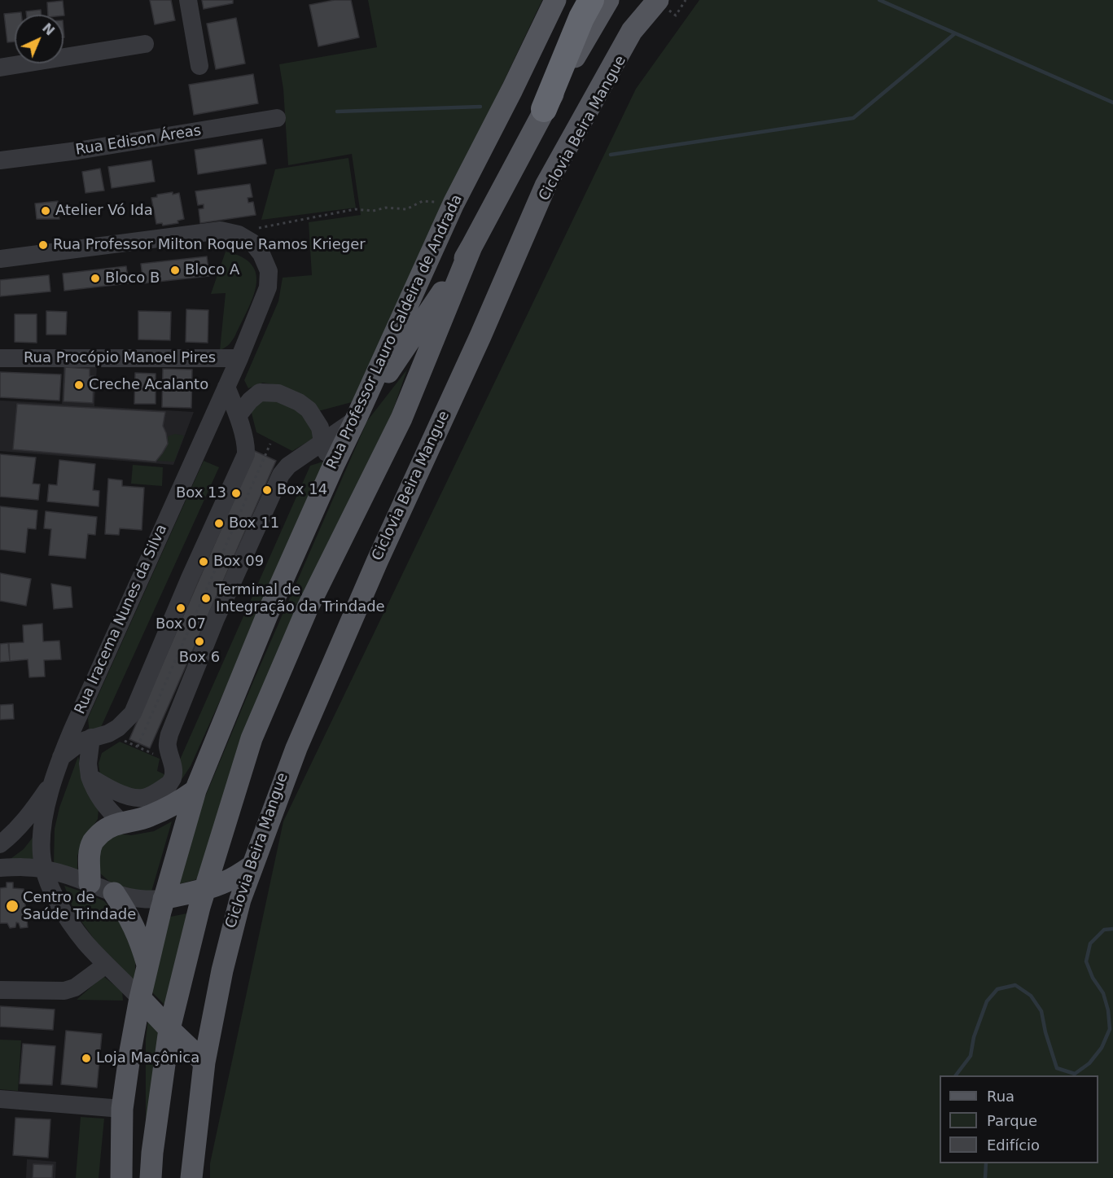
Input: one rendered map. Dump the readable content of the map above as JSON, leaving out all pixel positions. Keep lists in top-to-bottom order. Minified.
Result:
{"streets":{"main road":["Rua Professor Lauro Caldeira de Andrada"],"street":["Rua Edison Áreas","Rua Procópio Manoel Pires","Rua Iracema Nunes da Silva"]},"crossings":[["Rua Professor Lauro Caldeira de Andrada","Rua Iracema Nunes da Silva"],["Rua Procópio Manoel Pires","Rua Iracema Nunes da Silva"]],"places":["Atelier Vó Ida","Rua Professor Milton Roque Ramos Krieger","Bloco A","Bloco B","Creche Acalanto","Box 14","Box 13","Box 11","Box 09","Terminal de Integração da Trindade","Box 07","Box 6","Centro de Saúde Trindade","Loja Maçônica"],"legend":["Rua","Parque","Edifício"],"north":"top right"}
